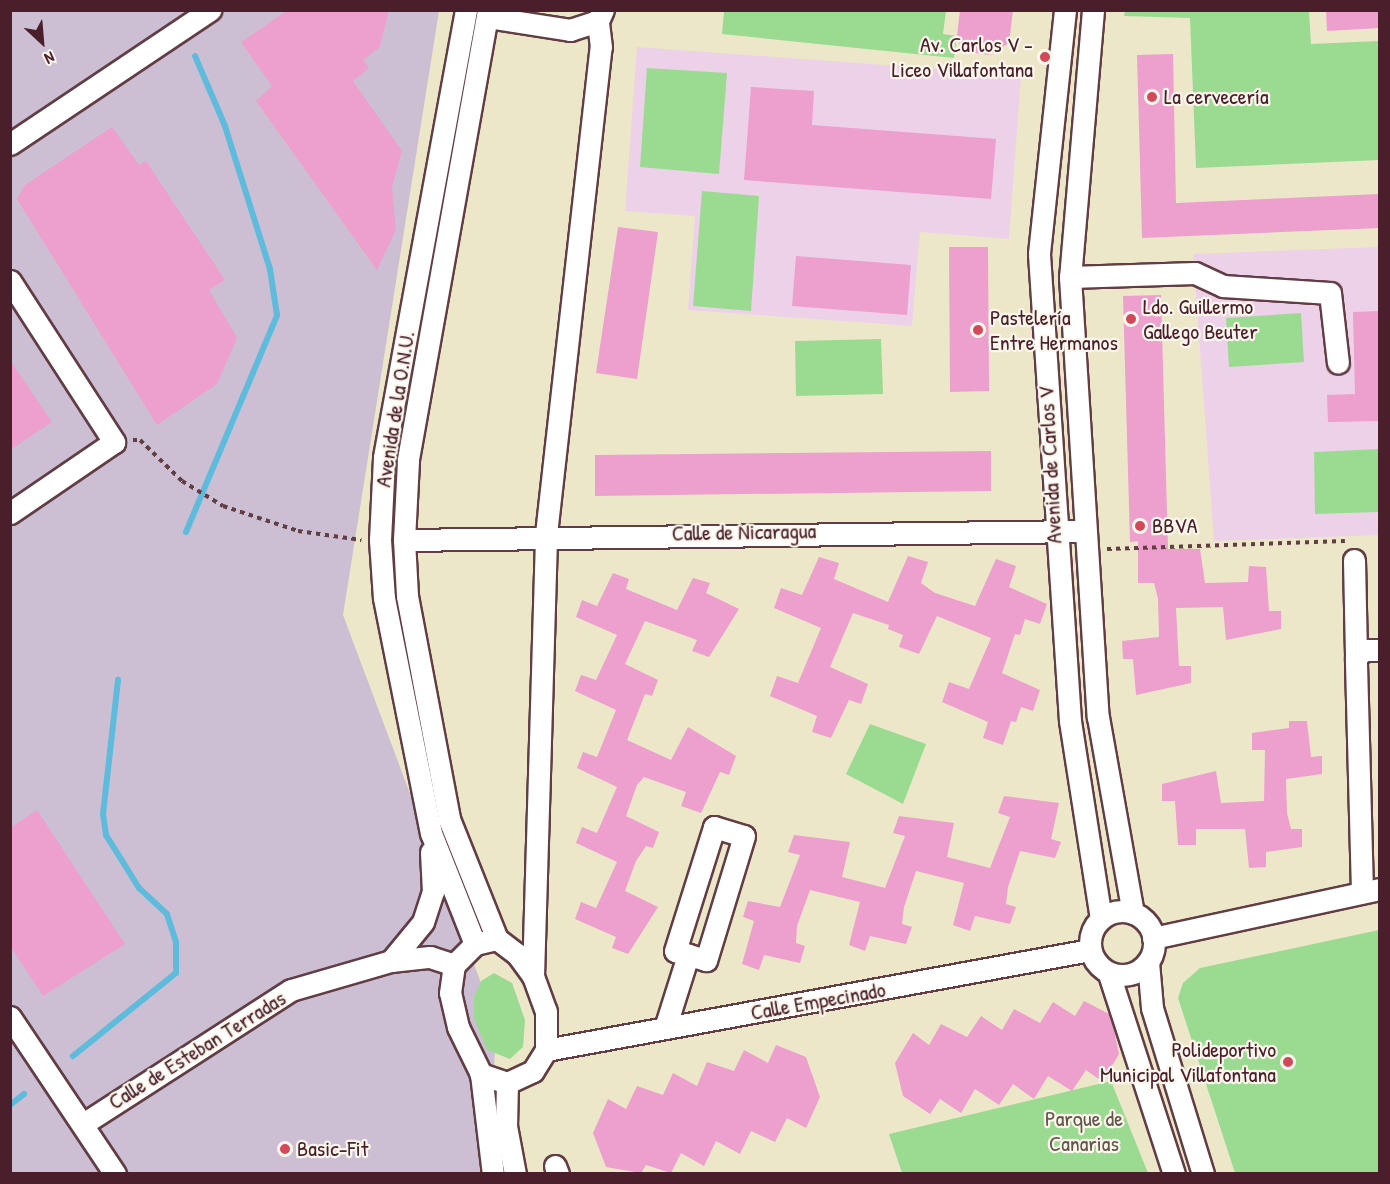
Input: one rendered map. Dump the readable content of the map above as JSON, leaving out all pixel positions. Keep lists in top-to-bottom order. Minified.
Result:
{"streets":{"street":["Avenida de la O.N.U.","Avenida de Carlos V","Calle de Nicaragua","Calle Empecinado","Calle de Esteban Terradas"]},"crossings":[["Avenida de la O.N.U.","Calle de Nicaragua"],["Avenida de la O.N.U.","Calle Empecinado"],["Avenida de la O.N.U.","Calle de Esteban Terradas"],["Avenida de Carlos V","Calle de Nicaragua"],["Avenida de Carlos V","Calle Empecinado"],["Calle Empecinado","Calle de Esteban Terradas"]],"parks":["Parque de Canarias"],"places":["Av. Carlos V - Liceo Villafontana","La cervecería","Ldo. Guillermo Gallego Beuter","Pastelería Entre Hermanos","BBVA","Polideportivo Municipal Villafontana","Basic-Fit"],"north":"bottom right"}
